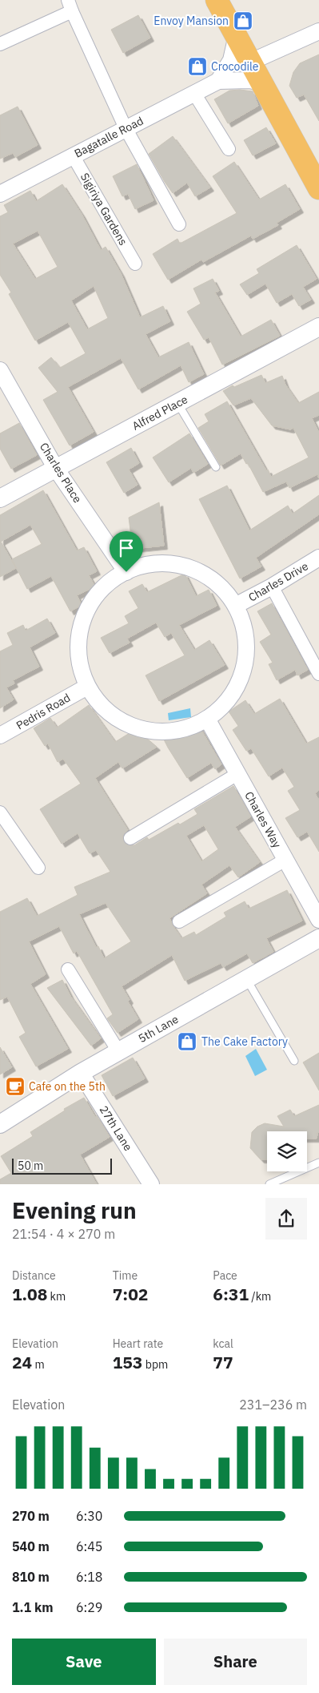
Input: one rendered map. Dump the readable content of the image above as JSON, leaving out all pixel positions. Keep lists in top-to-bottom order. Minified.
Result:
{"streets":{"main road":["Alfred Place","5th Lane"],"street":["Bagatalle Road","Sigiriya Gardens","Charles Place","Charles Drive","Pedris Road","Charles Way","27th Lane"]},"crossings":[["Bagatalle Road","Sigiriya Gardens"],["Alfred Place","Charles Place"],["5th Lane","27th Lane"]],"places":{"shop":["Envoy Mansion","Crocodile","The Cake Factory"],"cafe":["Cafe on the 5th"]},"scale_bar":"50 m","page":{"scale":"50 m","heading":["Evening run","21:54 · 4 × 270 m"],"stats":[["Distance","1.08 km"],["Time","7:02"],["Pace","6:31 /km"],["Elevation","24 m"],["Heart rate","153 bpm"],["kcal","77"]],"chart":["Elevation","231–236 m"],"list":[{"name":"270 m","note":"6:30"},{"name":"540 m","note":"6:45"},{"name":"810 m","note":"6:18"},{"name":"1.1 km","note":"6:29"}],"buttons":["Save","Share"]}}
